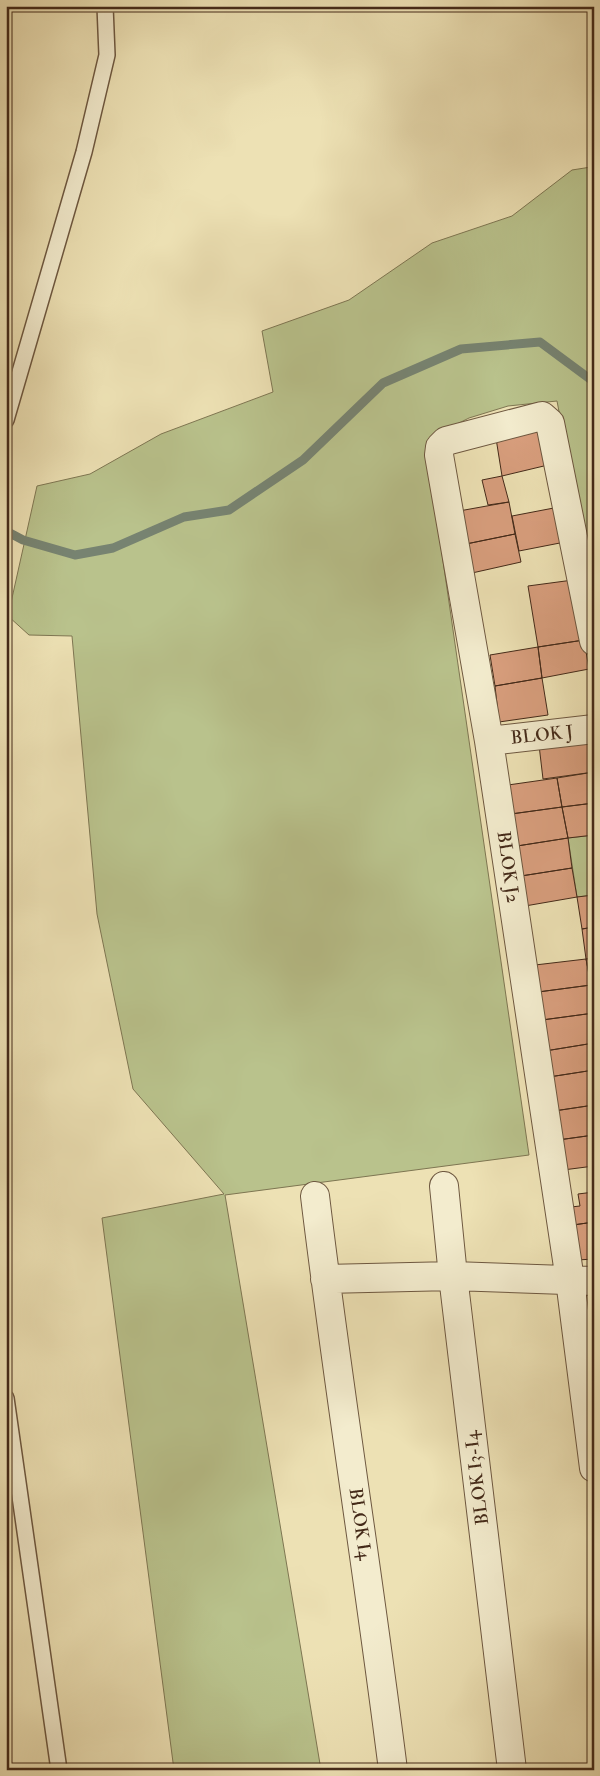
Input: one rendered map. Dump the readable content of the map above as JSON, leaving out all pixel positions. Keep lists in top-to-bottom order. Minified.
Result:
{"streets":{"street":["BLOK J","BLOK J2","BLOK I3-I4","BLOK I4"]},"crossings":[["BLOK J","BLOK J2"]]}
